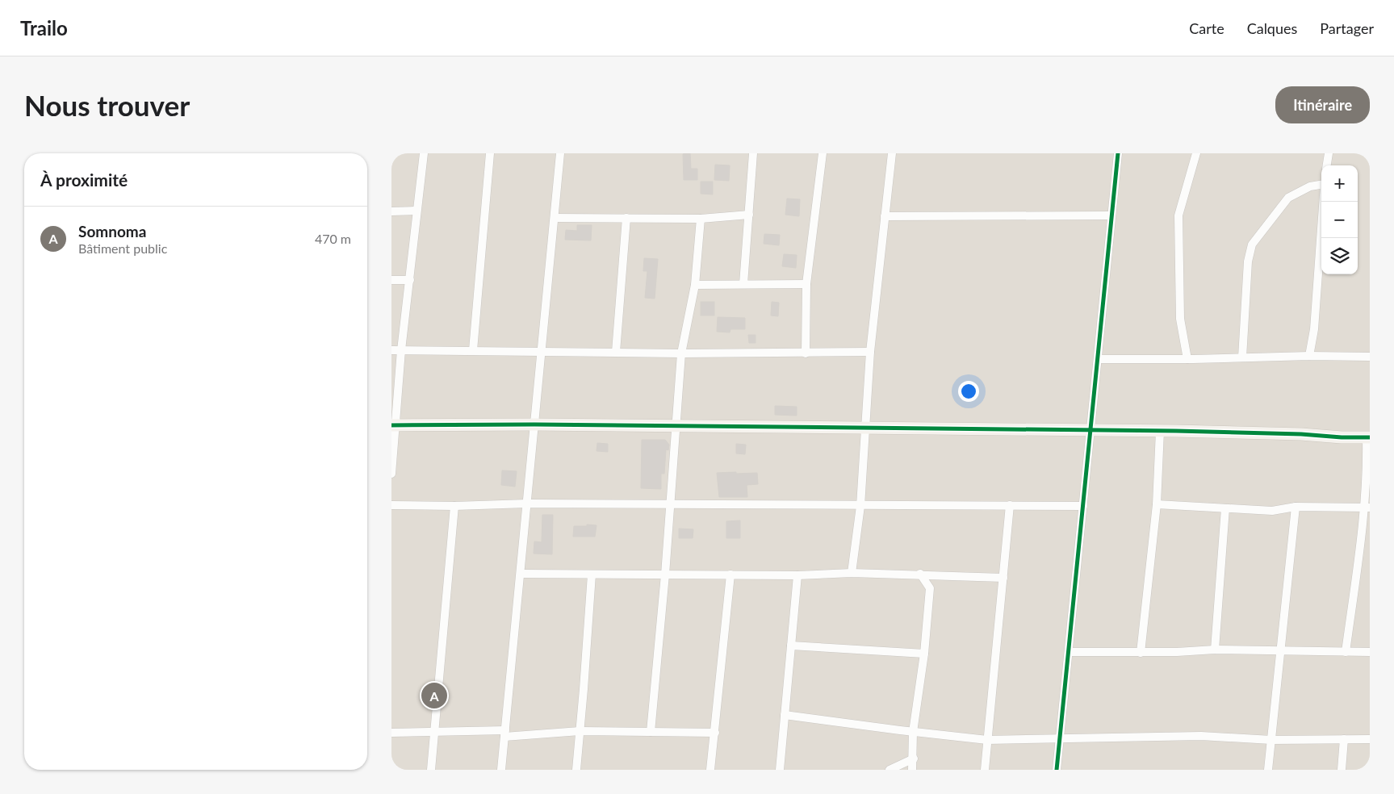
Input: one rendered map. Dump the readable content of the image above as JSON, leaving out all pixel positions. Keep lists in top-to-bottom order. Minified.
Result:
{"page":{"header":"Trailo","nav":["Carte","Calques","Partager"],"buttons":"Itinéraire","title":"Nous trouver","heading":"À proximité","map_buttons":["+","−"],"list":[{"mark":"A","name":"Somnoma","note":"Bâtiment public","value":"470 m"}],"pins":"A"}}
